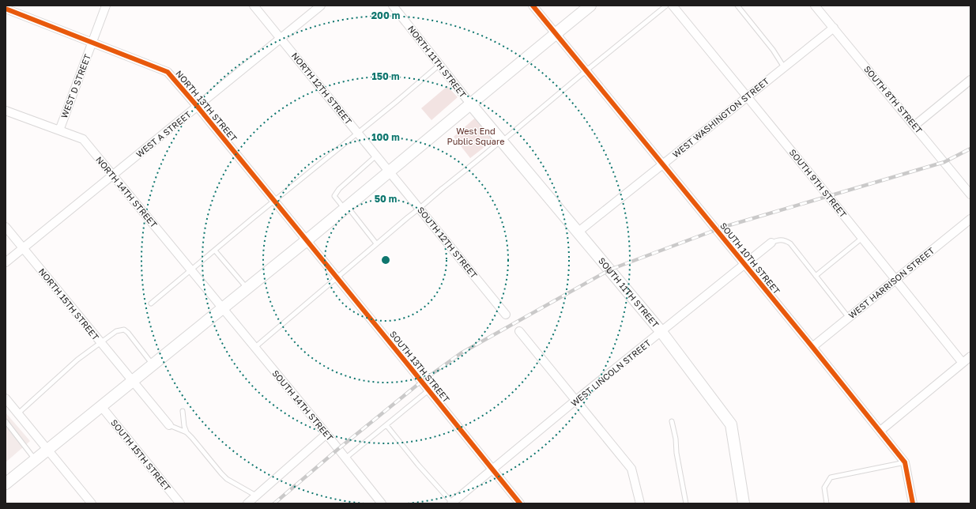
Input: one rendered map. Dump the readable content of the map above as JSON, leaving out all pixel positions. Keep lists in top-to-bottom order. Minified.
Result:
{"streets":{"main road":["SOUTH 11TH STREET"],"street":["NORTH 11TH STREET","WEST D STREET","NORTH 12TH STREET","SOUTH 8TH STREET","NORTH 13TH STREET","WEST WASHINGTON STREET","WEST A STREET","SOUTH 9TH STREET","NORTH 14TH STREET","SOUTH 12TH STREET","SOUTH 10TH STREET","WEST HARRISON STREET","NORTH 15TH STREET","SOUTH 13TH STREET","WEST LINCOLN STREET","SOUTH 14TH STREET","SOUTH 15TH STREET"]},"crossings":[["NORTH 11TH STREET","SOUTH 11TH STREET"],["WEST D STREET","NORTH 13TH STREET"],["WEST D STREET","NORTH 14TH STREET"],["NORTH 12TH STREET","WEST A STREET"],["NORTH 12TH STREET","SOUTH 12TH STREET"],["SOUTH 8TH STREET","WEST WASHINGTON STREET"],["NORTH 13TH STREET","WEST A STREET"],["NORTH 13TH STREET","SOUTH 13TH STREET"],["WEST WASHINGTON STREET","SOUTH 9TH STREET"],["WEST WASHINGTON STREET","SOUTH 10TH STREET"],["WEST WASHINGTON STREET","SOUTH 11TH STREET"],["WEST A STREET","NORTH 14TH STREET"],["WEST A STREET","NORTH 15TH STREET"],["SOUTH 9TH STREET","WEST HARRISON STREET"],["NORTH 14TH STREET","SOUTH 14TH STREET"],["SOUTH 10TH STREET","WEST HARRISON STREET"],["SOUTH 10TH STREET","WEST LINCOLN STREET"],["SOUTH 11TH STREET","WEST LINCOLN STREET"],["SOUTH 13TH STREET","WEST LINCOLN STREET"]],"parks":["West End Public Square"],"rings":["200 m","150 m","100 m","50 m"]}
